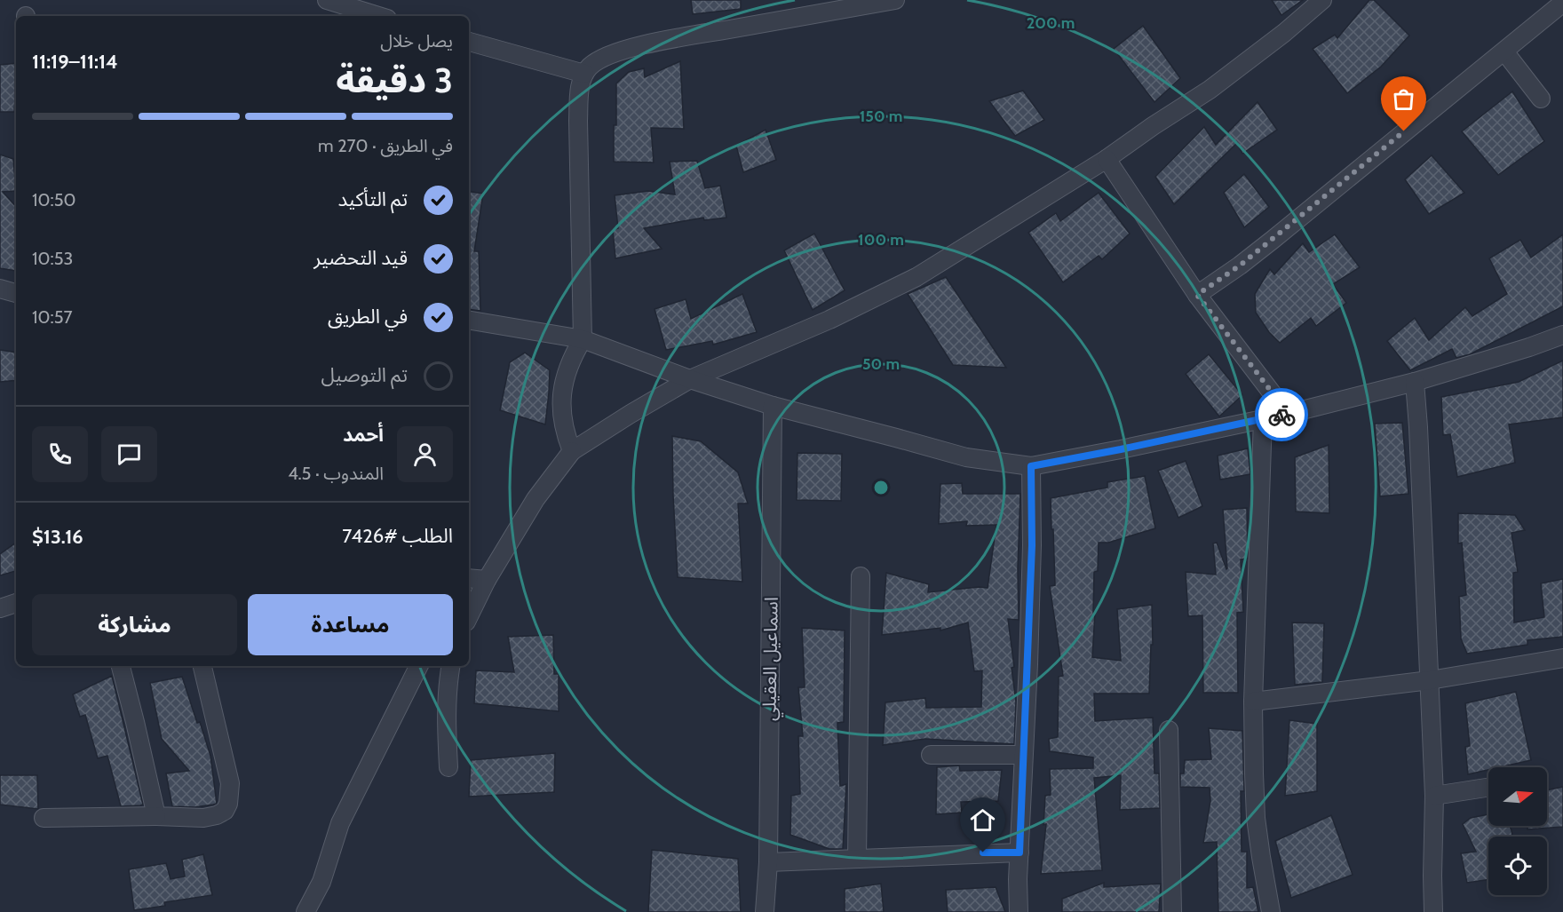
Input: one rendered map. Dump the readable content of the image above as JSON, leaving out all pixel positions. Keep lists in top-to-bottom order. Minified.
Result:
{"streets":{"street":["اسماعيل العقيلي"]},"north":"right","page":{"heading":["3 دقيقة","يصل خلال","11:14–11:19"],"panel":["أحمد","المندوب · 4.5","الطلب #7426","$13.16"],"bar":"في الطريق · 270 m","list":[["تم التأكيد","10:50"],["قيد التحضير","10:53"],["في الطريق","10:57"],"تم التوصيل"],"buttons":["مساعدة","مشاركة"]},"rings":["200 m","150 m","100 m","50 m"]}
